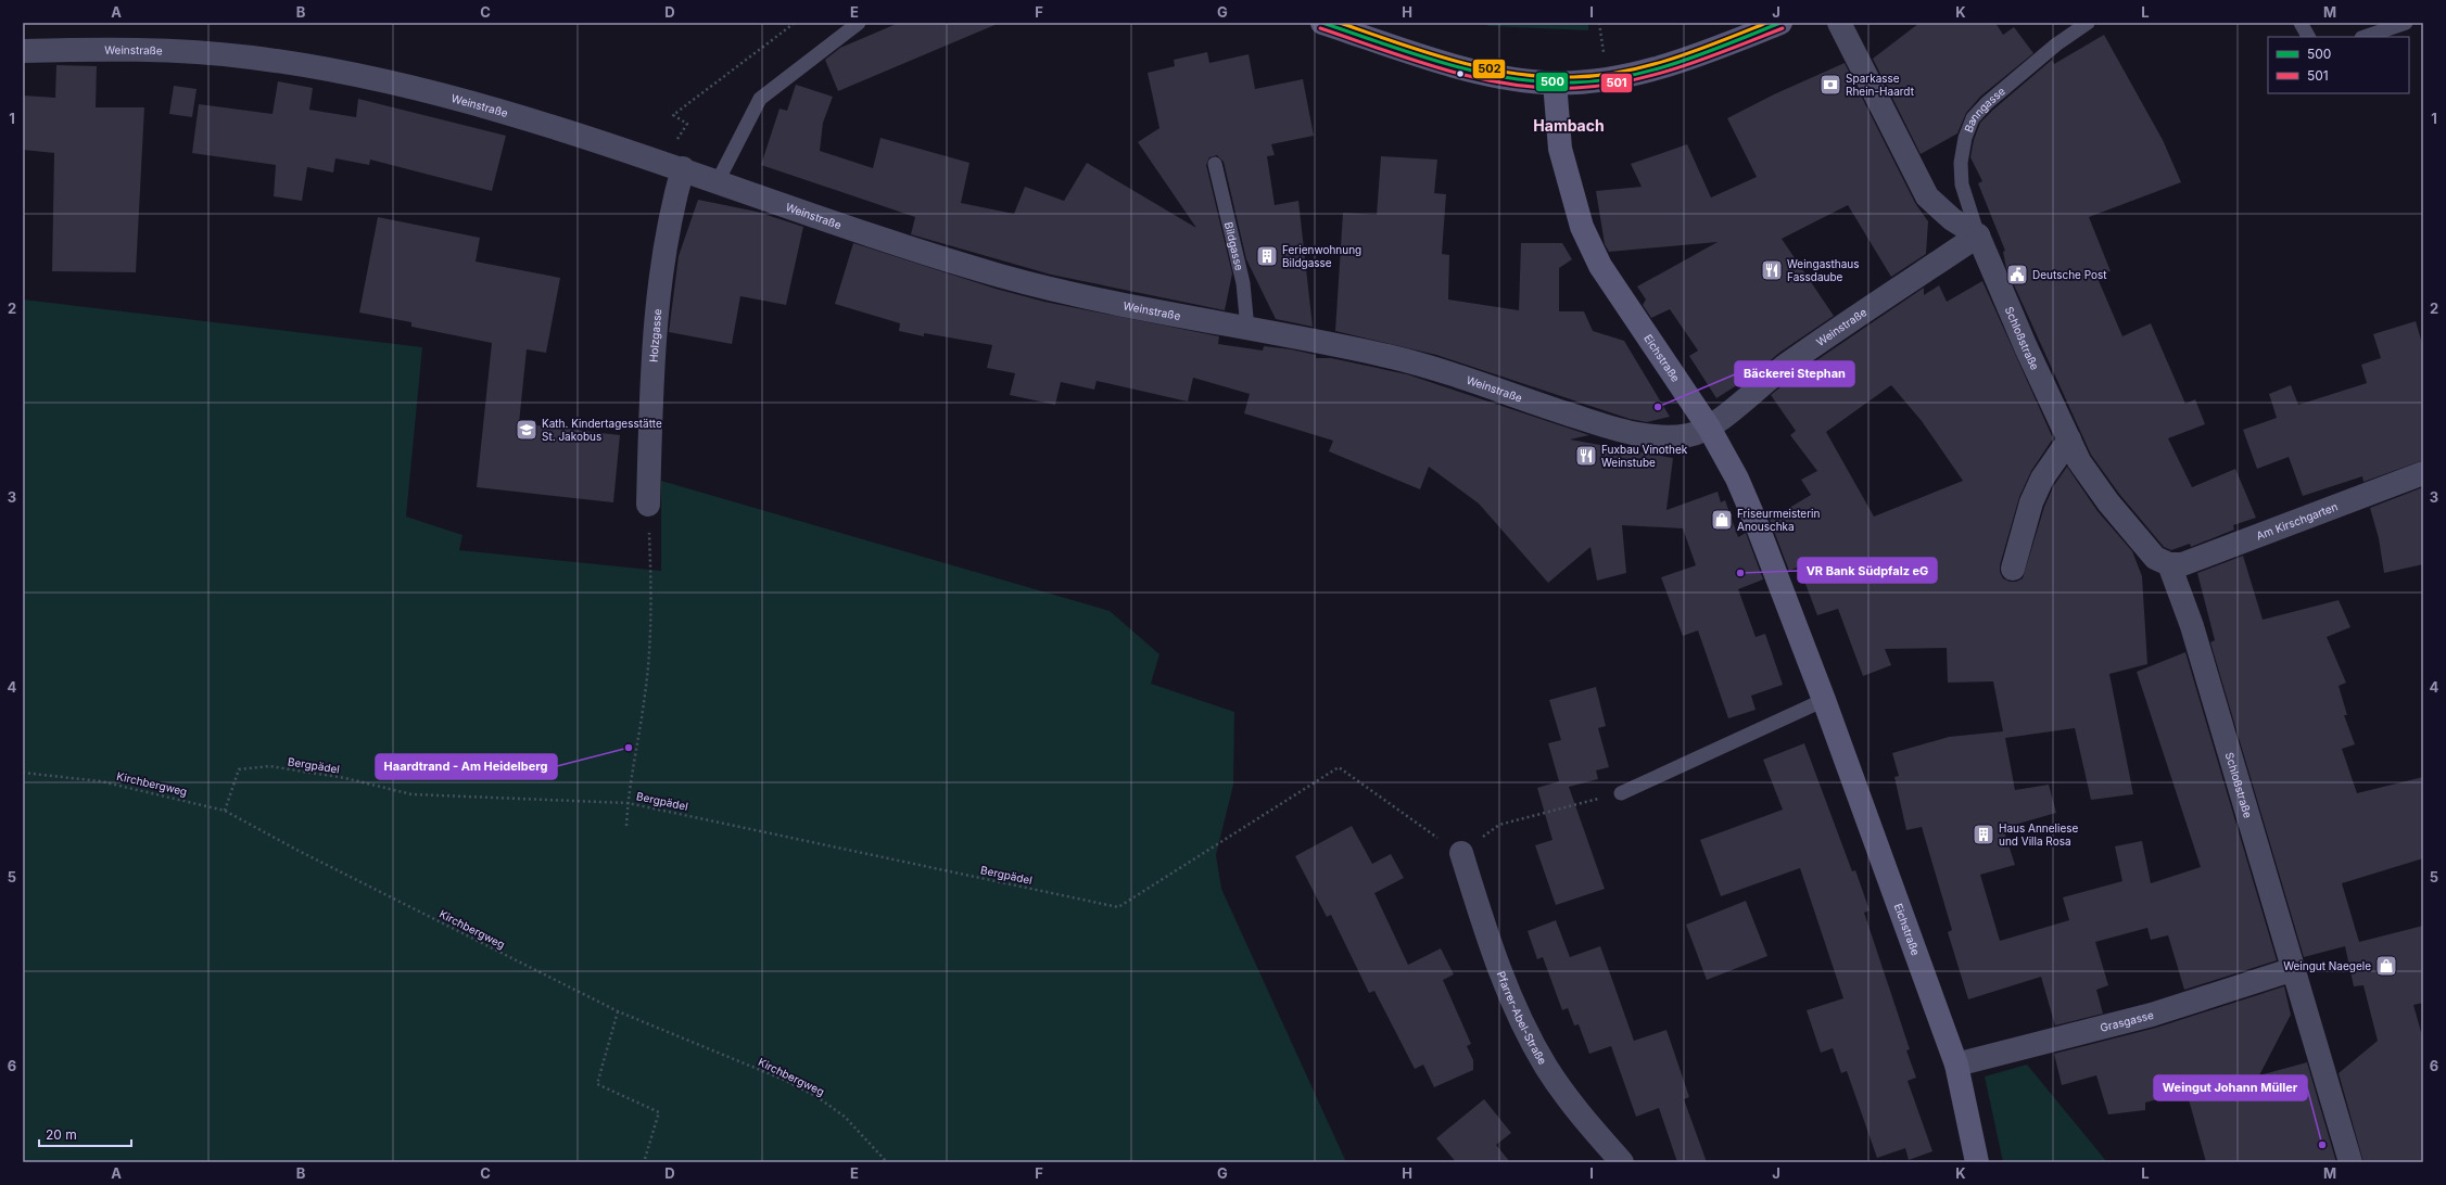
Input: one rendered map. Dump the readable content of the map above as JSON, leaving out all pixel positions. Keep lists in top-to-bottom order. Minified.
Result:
{"streets":{"street":["Weinstraße","Holzgasse","Schloßstraße","Eichstraße","Am Kirschgarten","Pfarrer-Abel-Straße","Grasgasse"],"lane":["Banngasse","Bildgasse"],"path":["Bergpädel","Kirchbergweg"]},"crossings":[["Weinstraße","Banngasse"],["Weinstraße","Bildgasse"],["Weinstraße","Holzgasse"],["Weinstraße","Schloßstraße"],["Weinstraße","Eichstraße"],["Banngasse","Schloßstraße"],["Schloßstraße","Am Kirschgarten"],["Schloßstraße","Grasgasse"],["Eichstraße","Grasgasse"],["Bergpädel","Kirchbergweg"],["Bergpädel","Pfarrer-Abel-Straße"]],"districts":["Hambach"],"places":{"bank":["Sparkasse Rhein-Haardt"],"building":["Ferienwohnung Bildgasse","Haus Anneliese und Villa Rosa"],"restaurant":["Weingasthaus Fassdaube","Fuxbau Vinothek Weinstube"],"public building":["Deutsche Post"],"other":["Bäckerei Stephan","VR Bank Südpfalz eG","Haardtrand - Am Heidelberg","Weingut Johann Müller"],"school or university":["Kath. Kindertagesstätte St. Jakobus"],"shop":["Friseurmeisterin Anouschka","Weingut Naegele"]},"lines":["transit line 500","transit line 502","transit line 501"],"legend":["500","501"],"scale_bar":"20 m","grid":{"columns":["A","B","C","D","E","F","G","H","I","J","K","L","M"],"rows":["1","2","3","4","5","6"]}}
